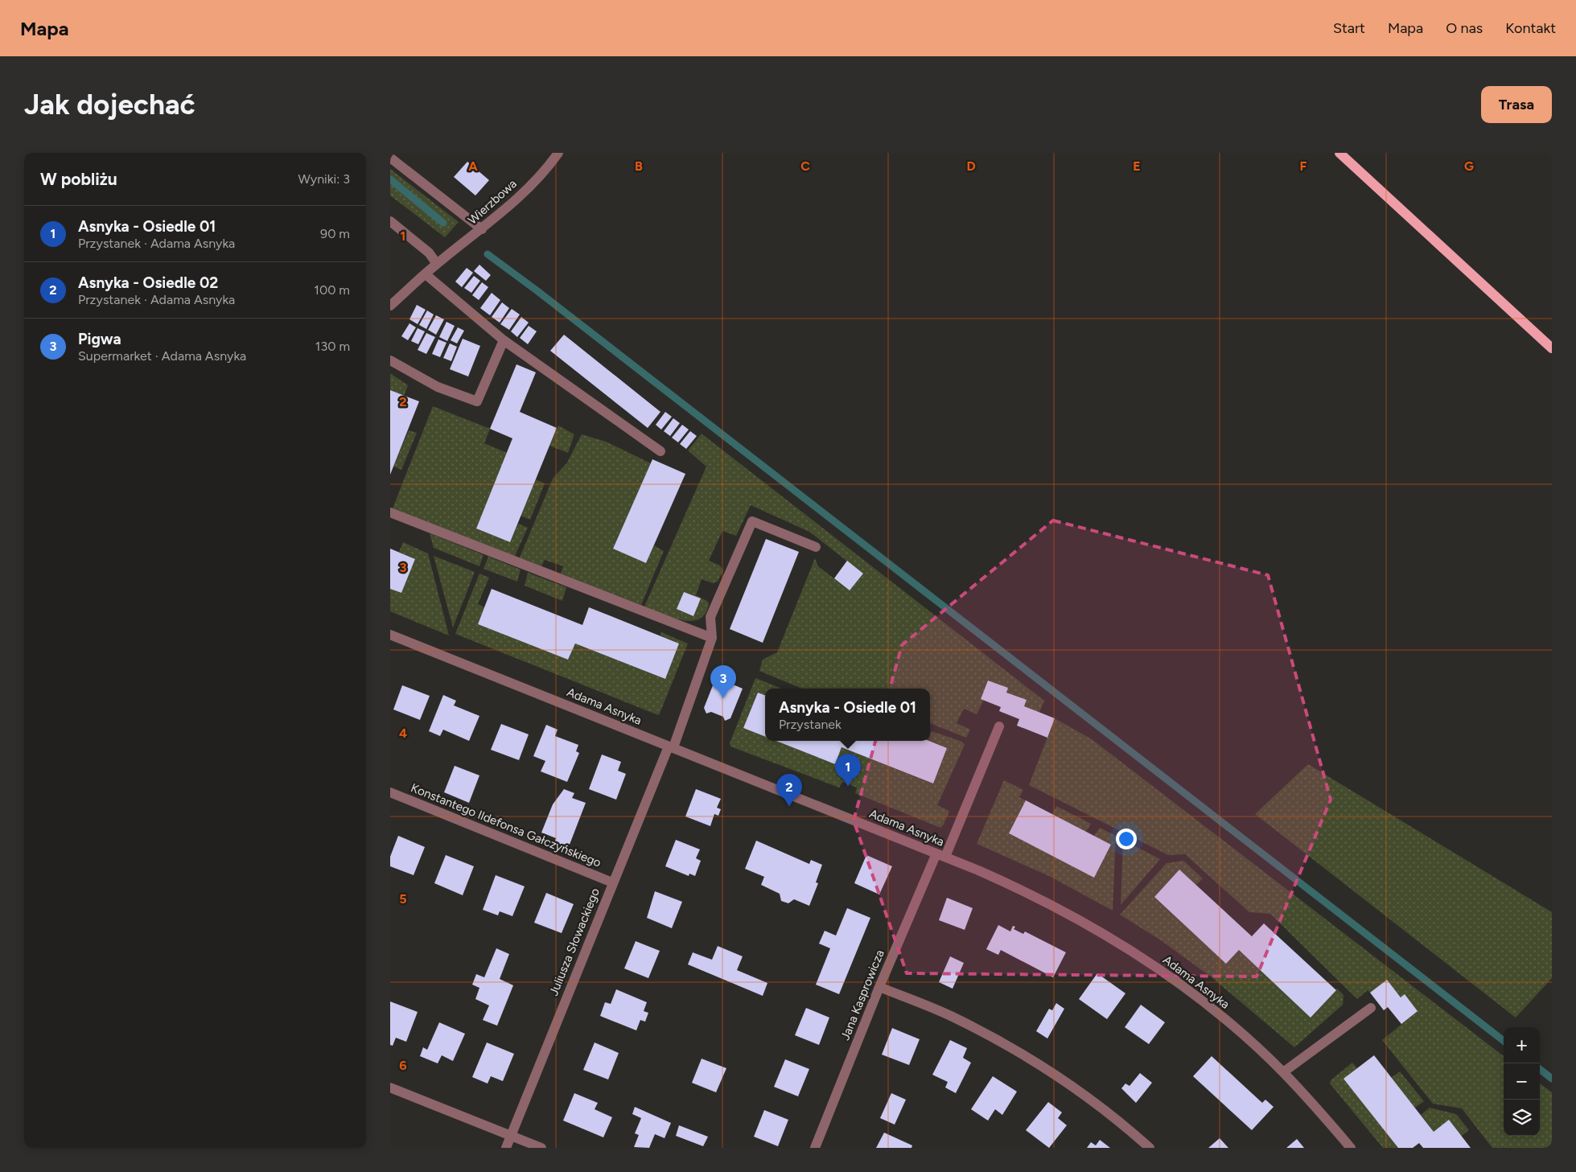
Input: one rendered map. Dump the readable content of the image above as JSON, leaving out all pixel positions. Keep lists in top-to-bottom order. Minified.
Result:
{"streets":{"street":["Wierzbowa","Adama Asnyka","Konstantego Ildefonsa Gałczyńskiego","Juliusza Słowackiego","Jana Kasprowicza"]},"crossings":[["Adama Asnyka","Juliusza Słowackiego"],["Adama Asnyka","Jana Kasprowicza"],["Konstantego Ildefonsa Gałczyńskiego","Juliusza Słowackiego"]],"page":{"header":"Mapa","nav":["Start","Mapa","O nas","Kontakt"],"buttons":"Trasa","title":"Jak dojechać","heading":["W pobliżu","Wyniki: 3"],"list":[{"mark":"1","name":"Asnyka - Osiedle 01","note":"Przystanek · Adama Asnyka","value":"90 m"},{"mark":"2","name":"Asnyka - Osiedle 02","note":"Przystanek · Adama Asnyka","value":"100 m"},{"mark":"3","name":"Pigwa","note":"Supermarket · Adama Asnyka","value":"130 m"}],"pins":["3","1","2"],"popup":["Asnyka - Osiedle 01","Przystanek"],"map_buttons":["+","−"]},"grid":{"columns":["A","B","C","D","E","F","G"],"rows":["1","2","3","4","5","6"]}}
